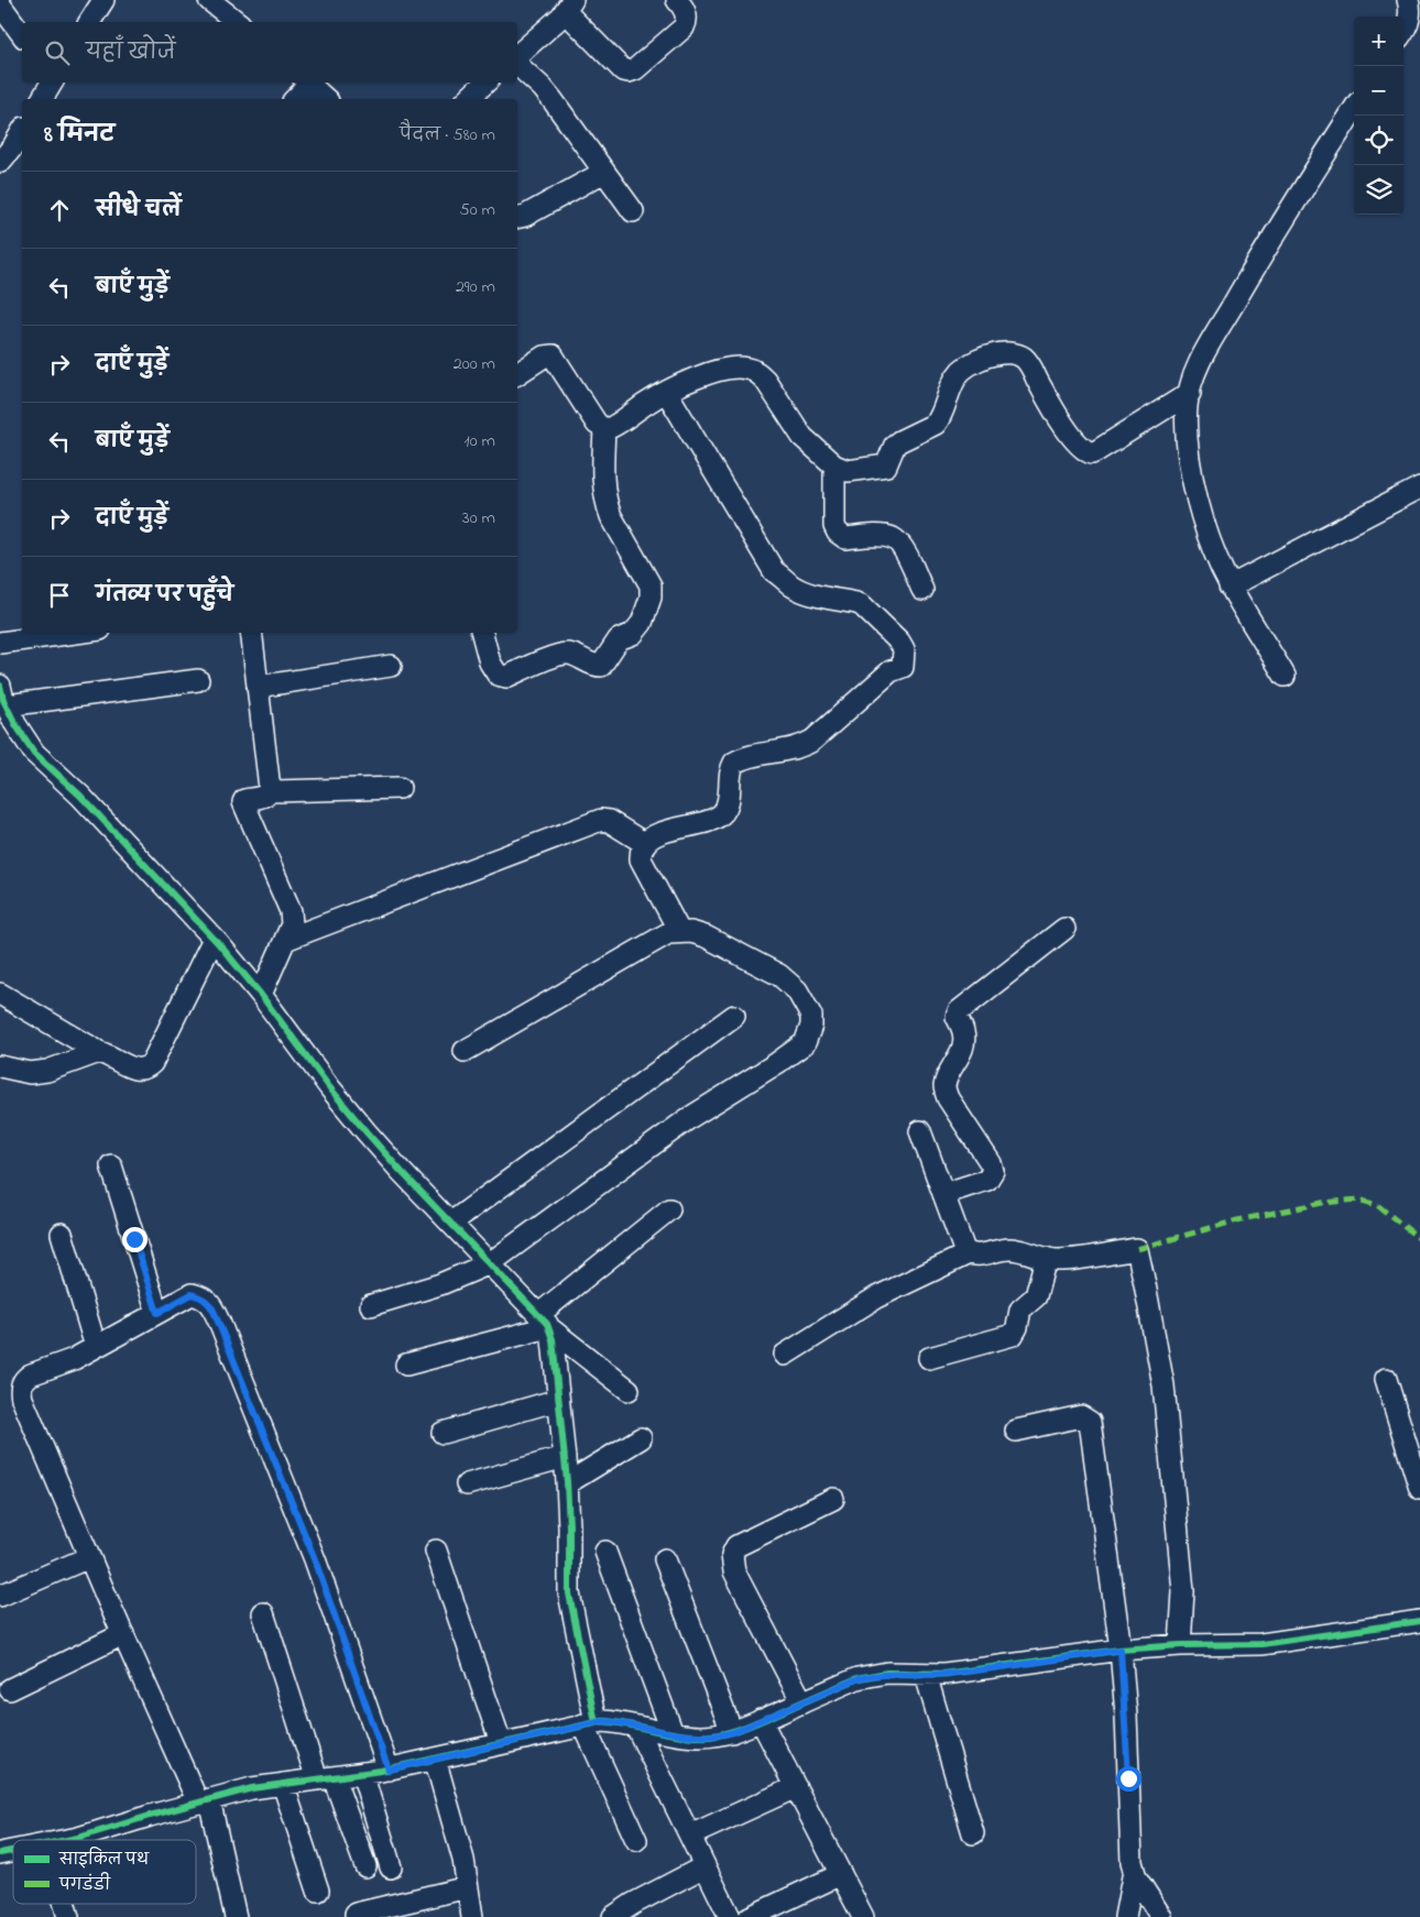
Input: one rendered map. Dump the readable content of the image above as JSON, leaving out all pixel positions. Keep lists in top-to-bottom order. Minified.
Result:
{"legend":["साइकिल पथ","पगडंडी"],"page":{"map_buttons":["+","−"],"search":"यहाँ खोजें","heading":["8 मिनट","पैदल · 580 m"],"list":[["सीधे चलें","50 m"],["बाएँ मुड़ें","290 m"],["दाएँ मुड़ें","200 m"],["बाएँ मुड़ें","10 m"],["दाएँ मुड़ें","30 m"],"गंतव्य पर पहुँचे"]}}
